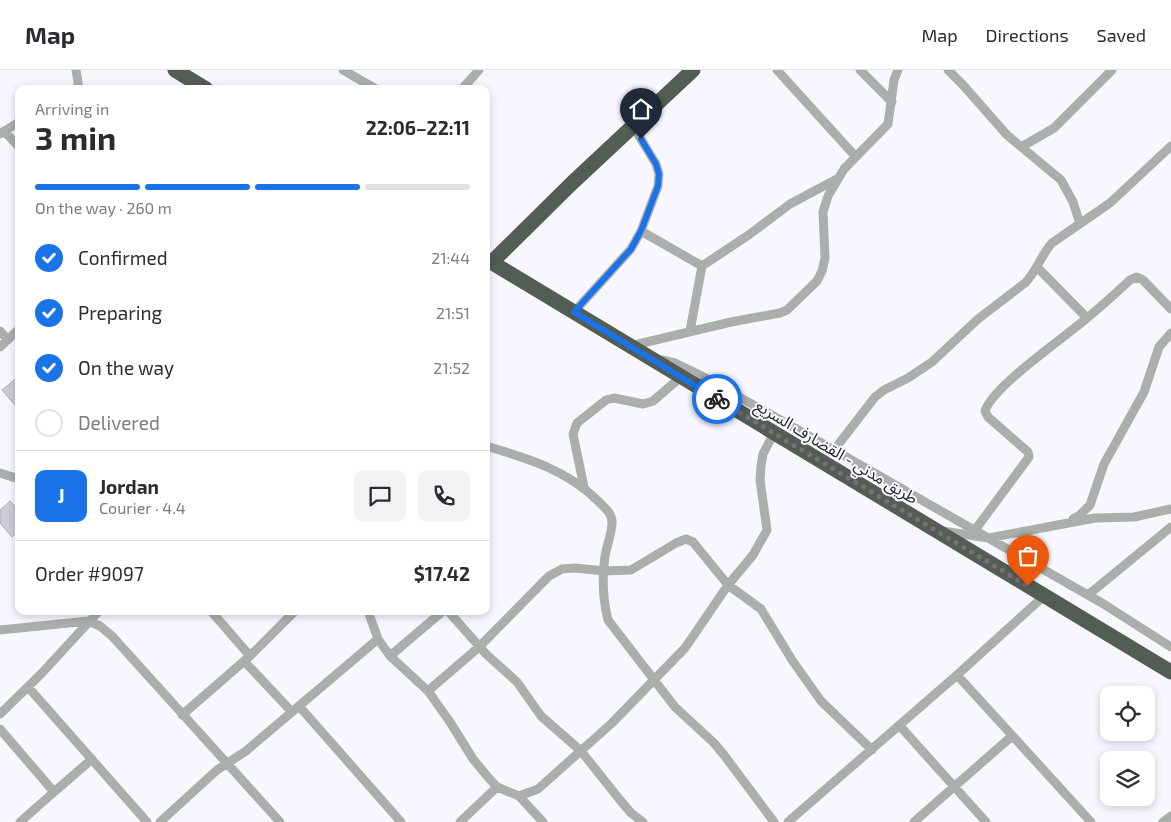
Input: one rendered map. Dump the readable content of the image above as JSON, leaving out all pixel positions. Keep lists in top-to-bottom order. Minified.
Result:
{"streets":{"highway":["طريق مدني - القضارف السريع"]},"page":{"header":"Map","nav":["Map","Directions","Saved"],"heading":["3 min","Arriving in","22:06–22:11"],"panel":["Jordan","Courier · 4.4","Order #9097","$17.42"],"bar":"On the way · 260 m","list":[["Confirmed","21:44"],["Preparing","21:51"],["On the way","21:52"],"Delivered"],"round":"J"}}
